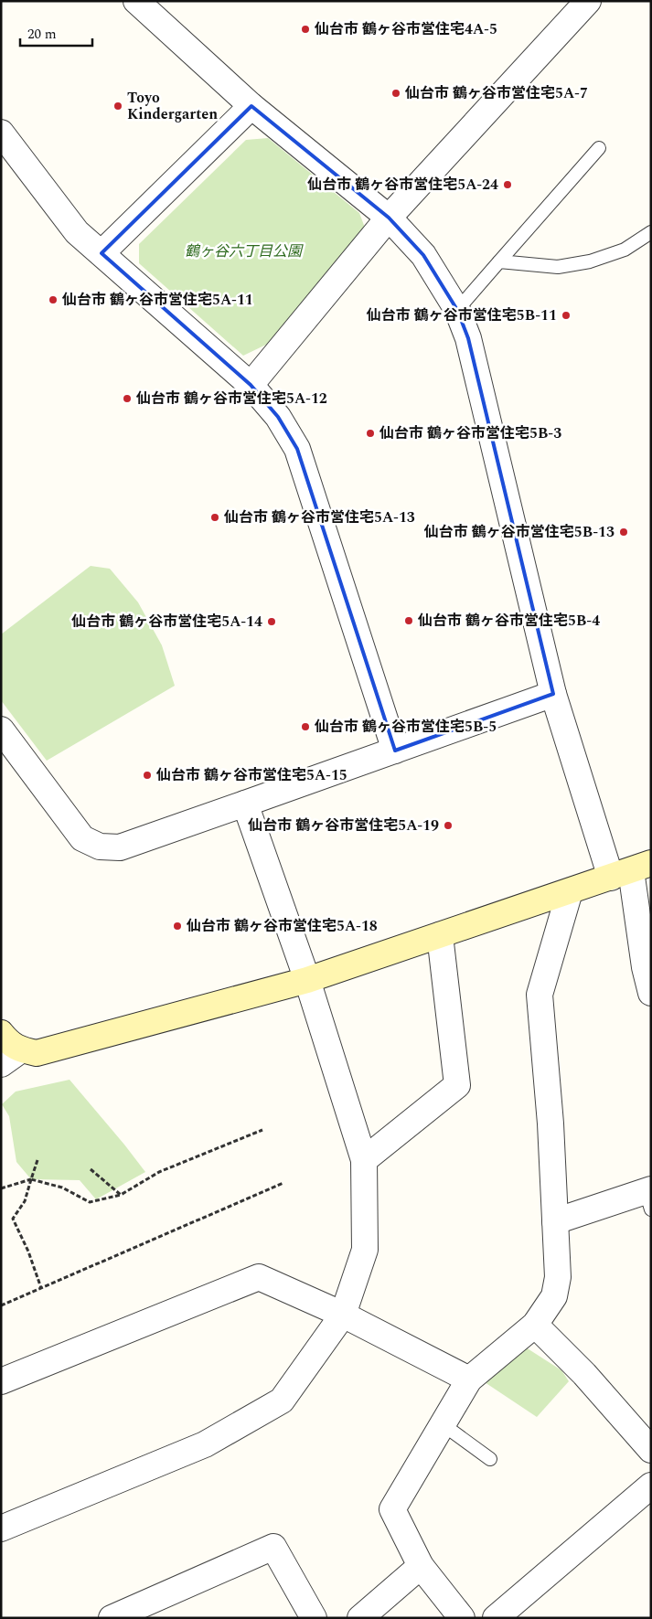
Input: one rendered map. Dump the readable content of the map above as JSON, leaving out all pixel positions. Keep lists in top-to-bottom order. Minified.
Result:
{"parks":["鶴ヶ谷六丁目公園"],"places":["仙台市 鶴ヶ谷市営住宅4A-5","仙台市 鶴ヶ谷市営住宅5A-7","Toyo Kindergarten","仙台市 鶴ヶ谷市営住宅5A-24","仙台市 鶴ヶ谷市営住宅5A-11","仙台市 鶴ヶ谷市営住宅5B-11","仙台市 鶴ヶ谷市営住宅5A-12","仙台市 鶴ヶ谷市営住宅5B-3","仙台市 鶴ヶ谷市営住宅5A-13","仙台市 鶴ヶ谷市営住宅5B-13","仙台市 鶴ヶ谷市営住宅5B-4","仙台市 鶴ヶ谷市営住宅5A-14","仙台市 鶴ヶ谷市営住宅5B-5","仙台市 鶴ヶ谷市営住宅5A-15","仙台市 鶴ヶ谷市営住宅5A-19","仙台市 鶴ヶ谷市営住宅5A-18"],"scale_bar":"20 m"}
